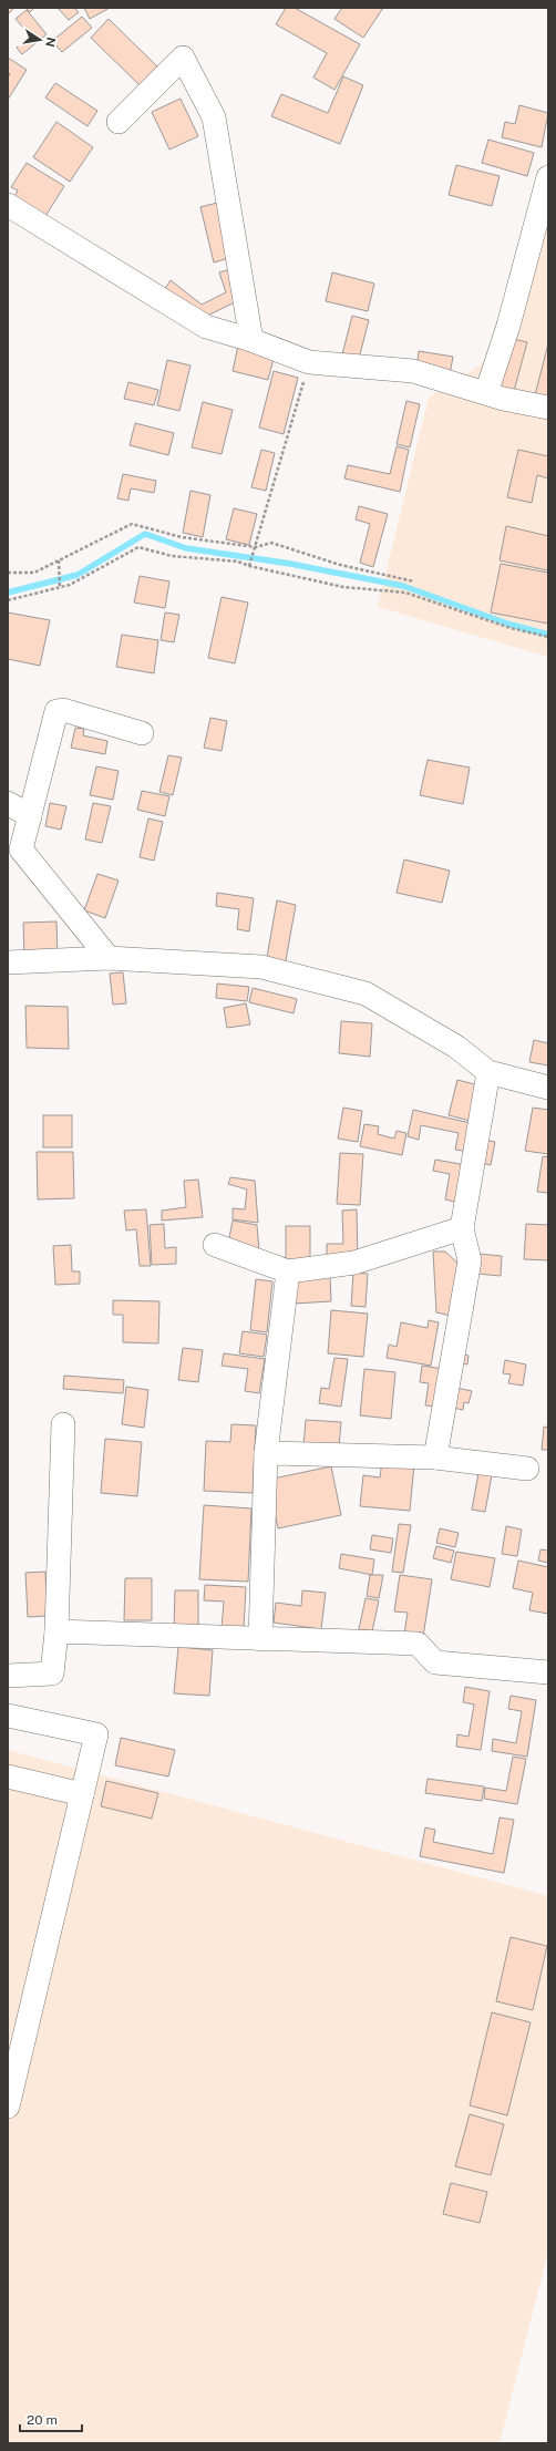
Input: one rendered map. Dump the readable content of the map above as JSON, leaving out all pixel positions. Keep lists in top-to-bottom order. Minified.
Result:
{"scale_bar":"20 m","north":"right"}
